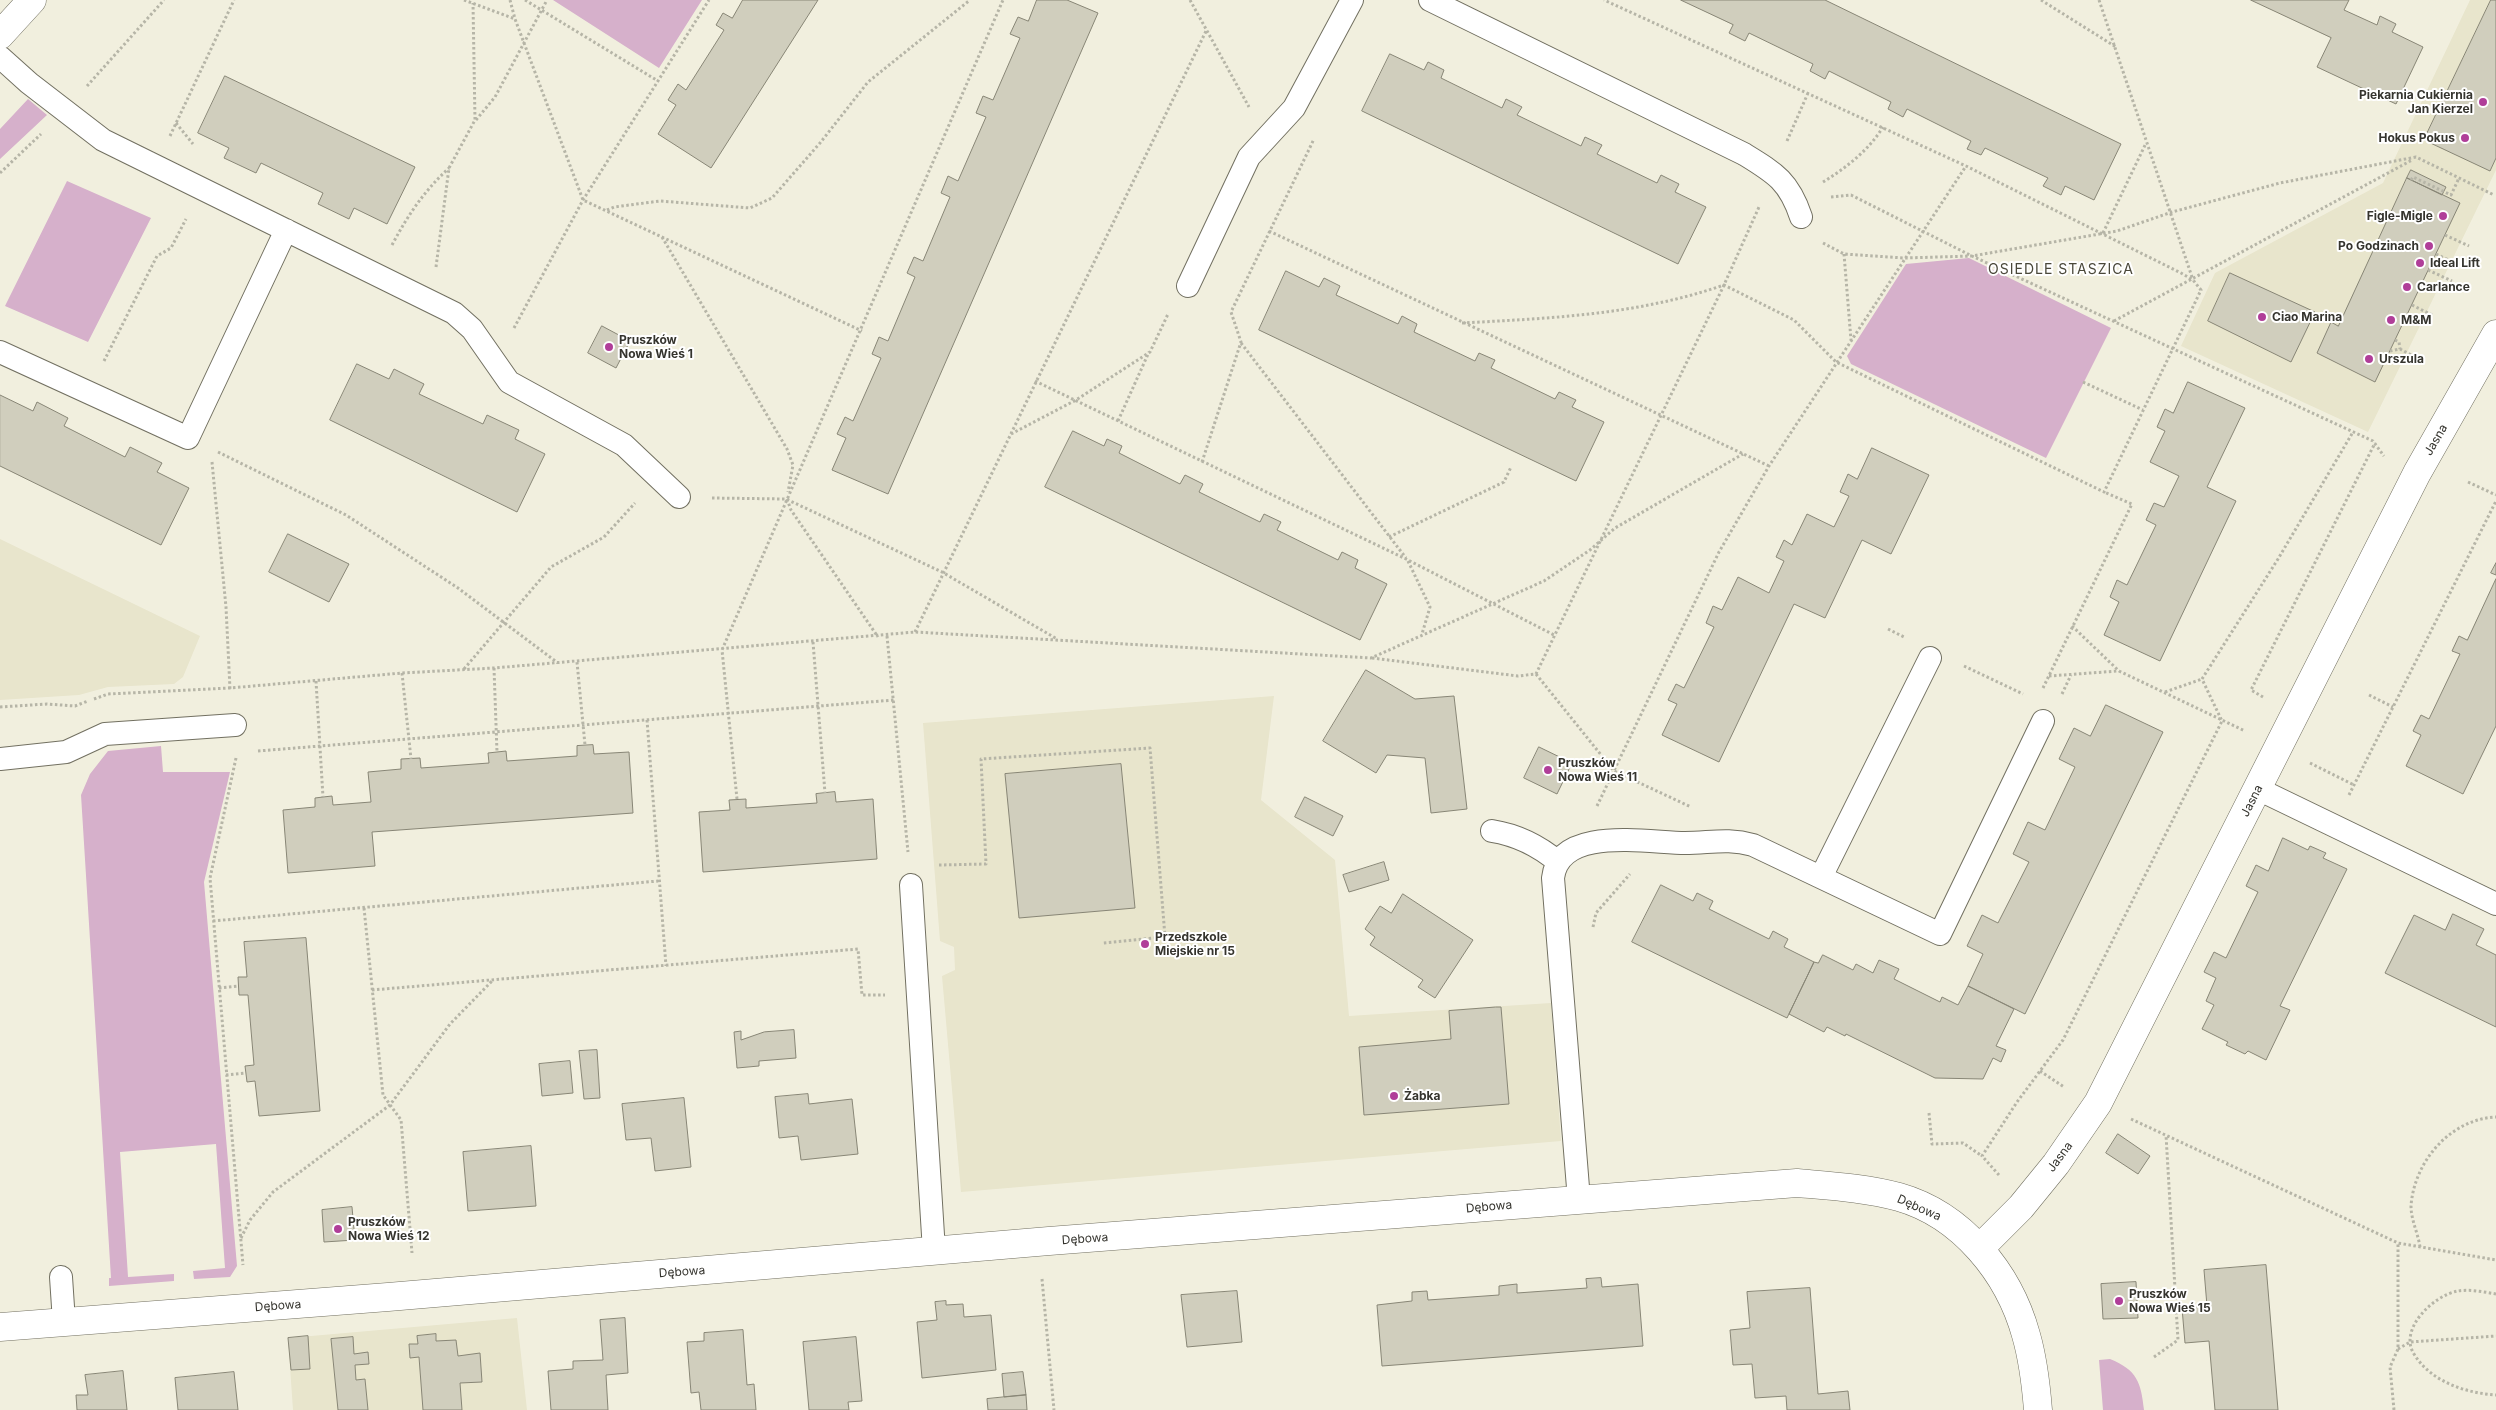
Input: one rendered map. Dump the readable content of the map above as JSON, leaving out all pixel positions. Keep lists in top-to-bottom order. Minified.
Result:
{"streets":{"street":["Jasna","Dębowa"]},"crossings":[["Jasna","Dębowa"]],"districts":["OSIEDLE STASZICA"],"places":["Piekarnia Cukiernia Jan Kierzel","Hokus Pokus","Figle-Migle","Po Godzinach","Ideal Lift","Carlance","Ciao Marina","M&M","Pruszków Nowa Wieś 1","Urszula","Pruszków Nowa Wieś 11","Przedszkole Miejskie nr 15","Żabka","Pruszków Nowa Wieś 12","Pruszków Nowa Wieś 15"]}
